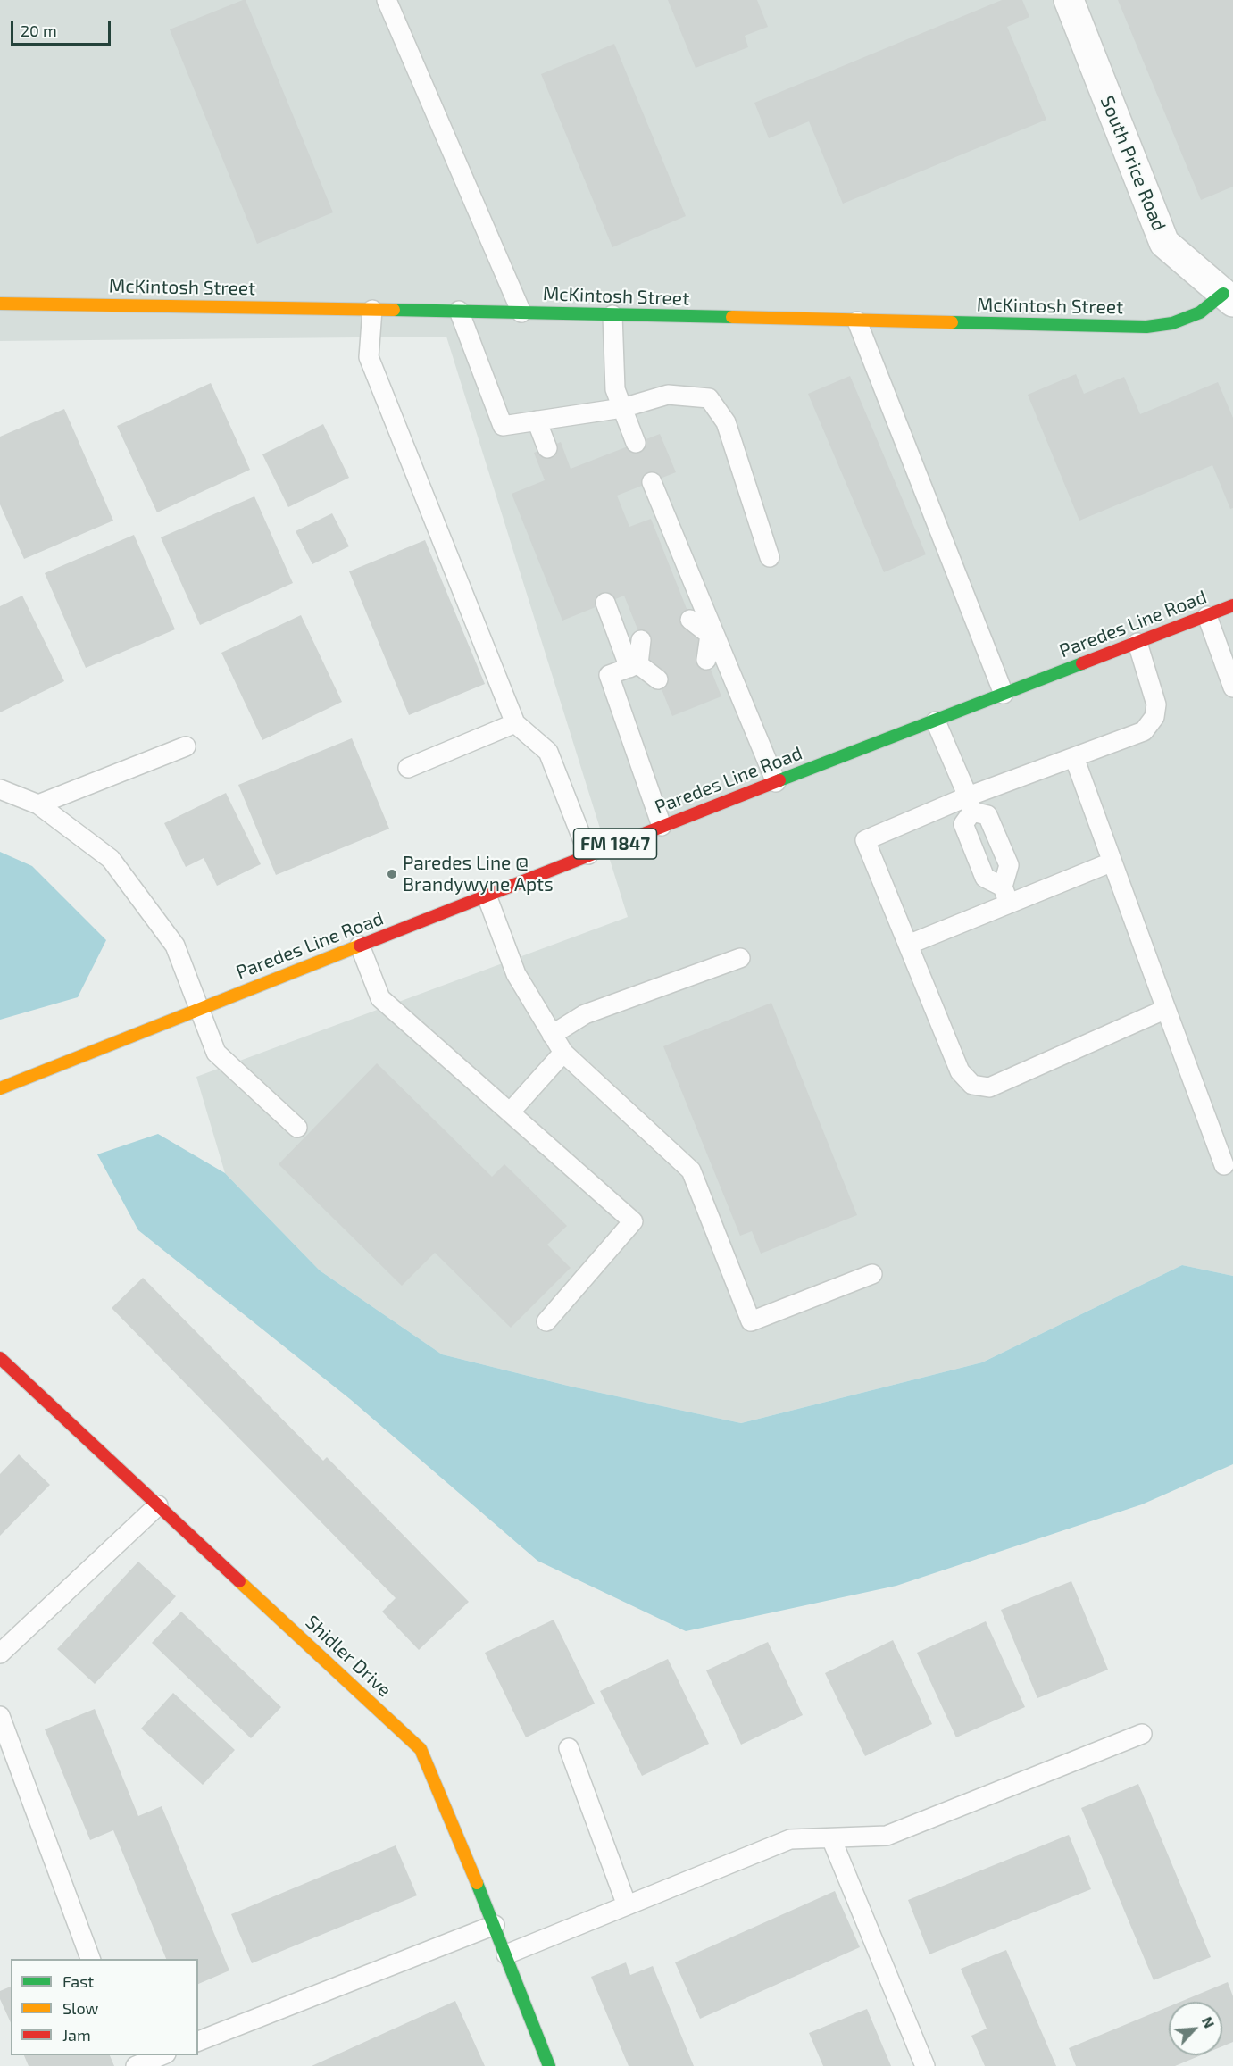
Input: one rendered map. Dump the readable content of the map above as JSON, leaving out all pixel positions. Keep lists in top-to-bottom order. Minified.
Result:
{"streets":{"street":["South Price Road","McKintosh Street","Paredes Line Road","FM 1847","Shidler Drive"]},"crossings":[["South Price Road","McKintosh Street"]],"places":["Paredes Line @ Brandywyne Apts"],"legend":["Fast","Slow","Jam"],"scale_bar":"20 m","north":"top right"}
